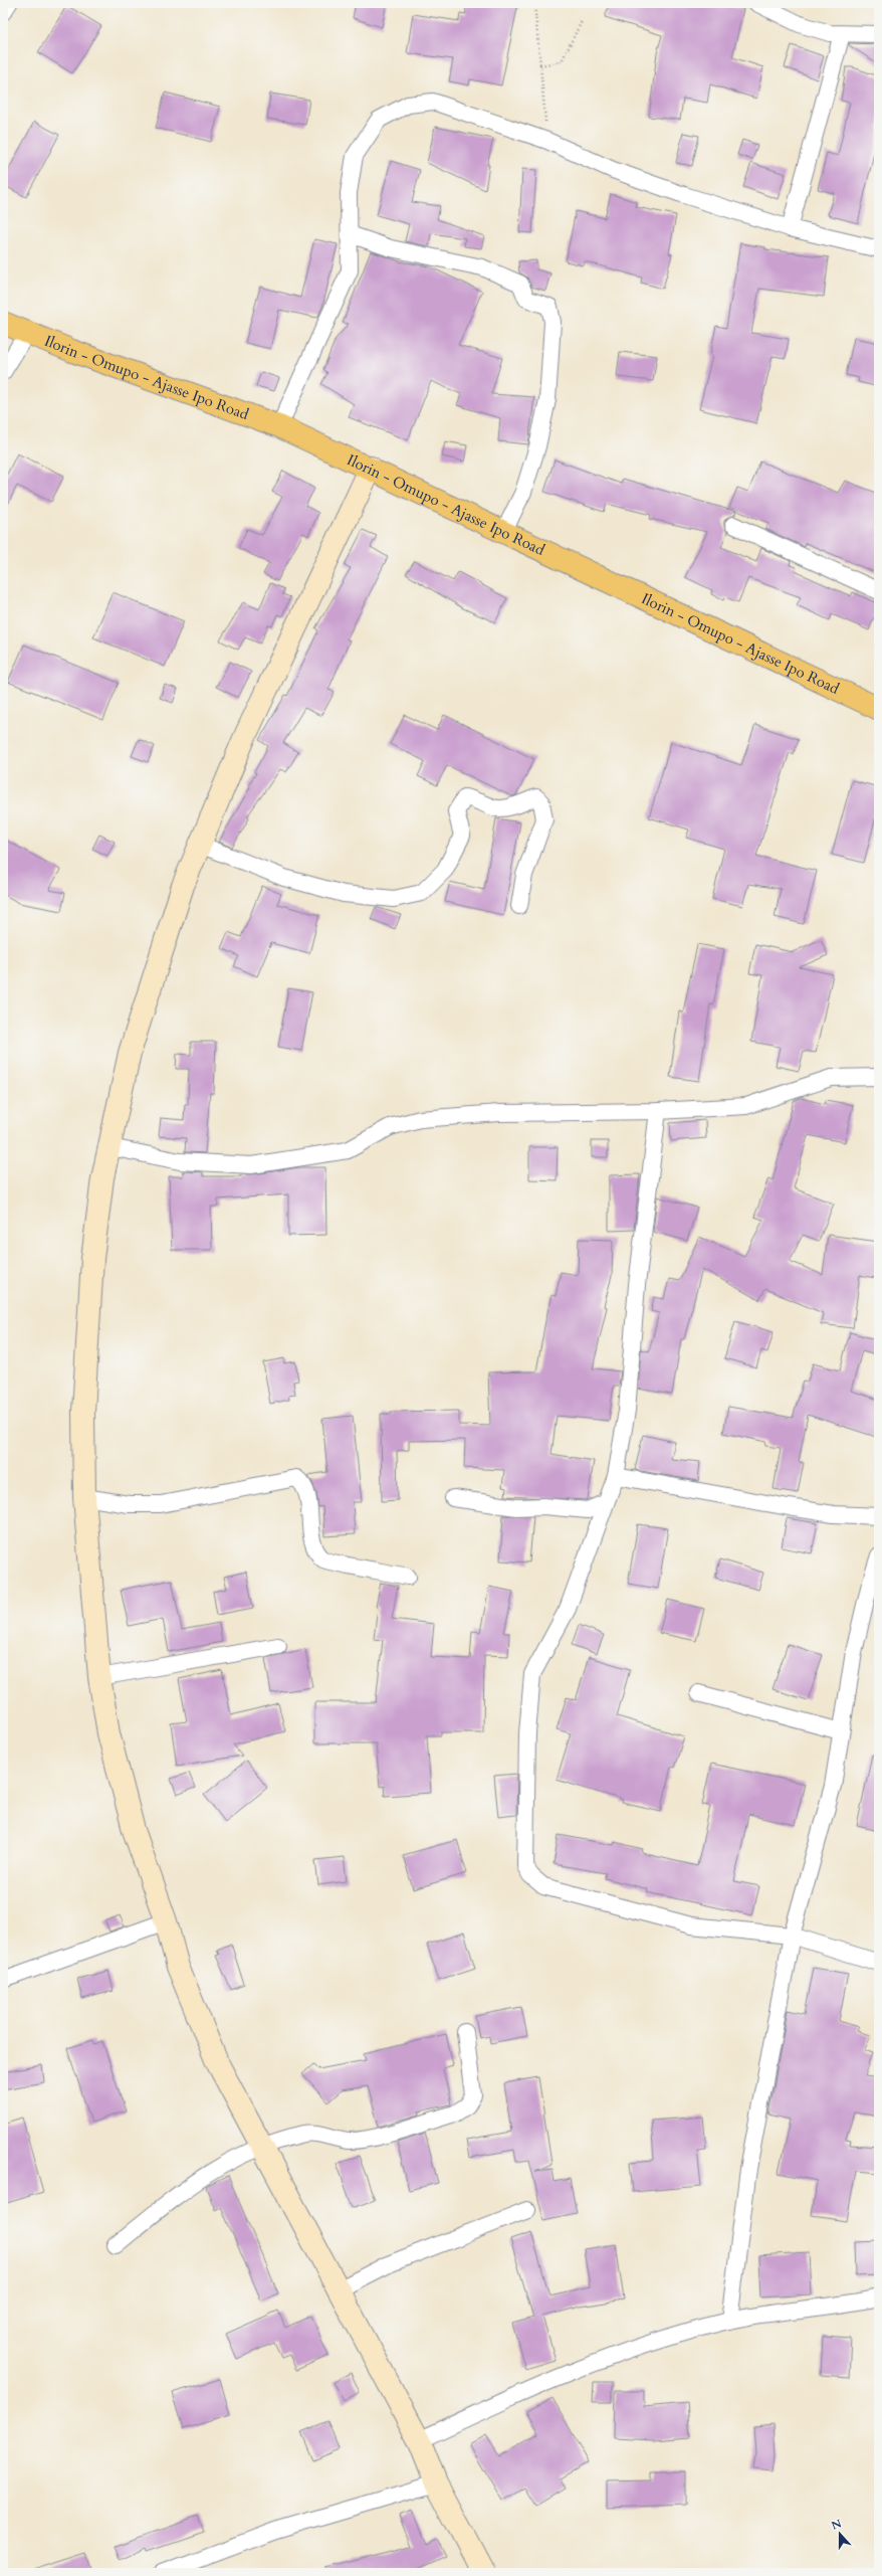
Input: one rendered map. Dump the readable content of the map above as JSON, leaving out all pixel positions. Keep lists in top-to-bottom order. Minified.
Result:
{"streets":{"highway":["Ilorin - Omupo - Ajasse Ipo Road"]},"north":"top"}
